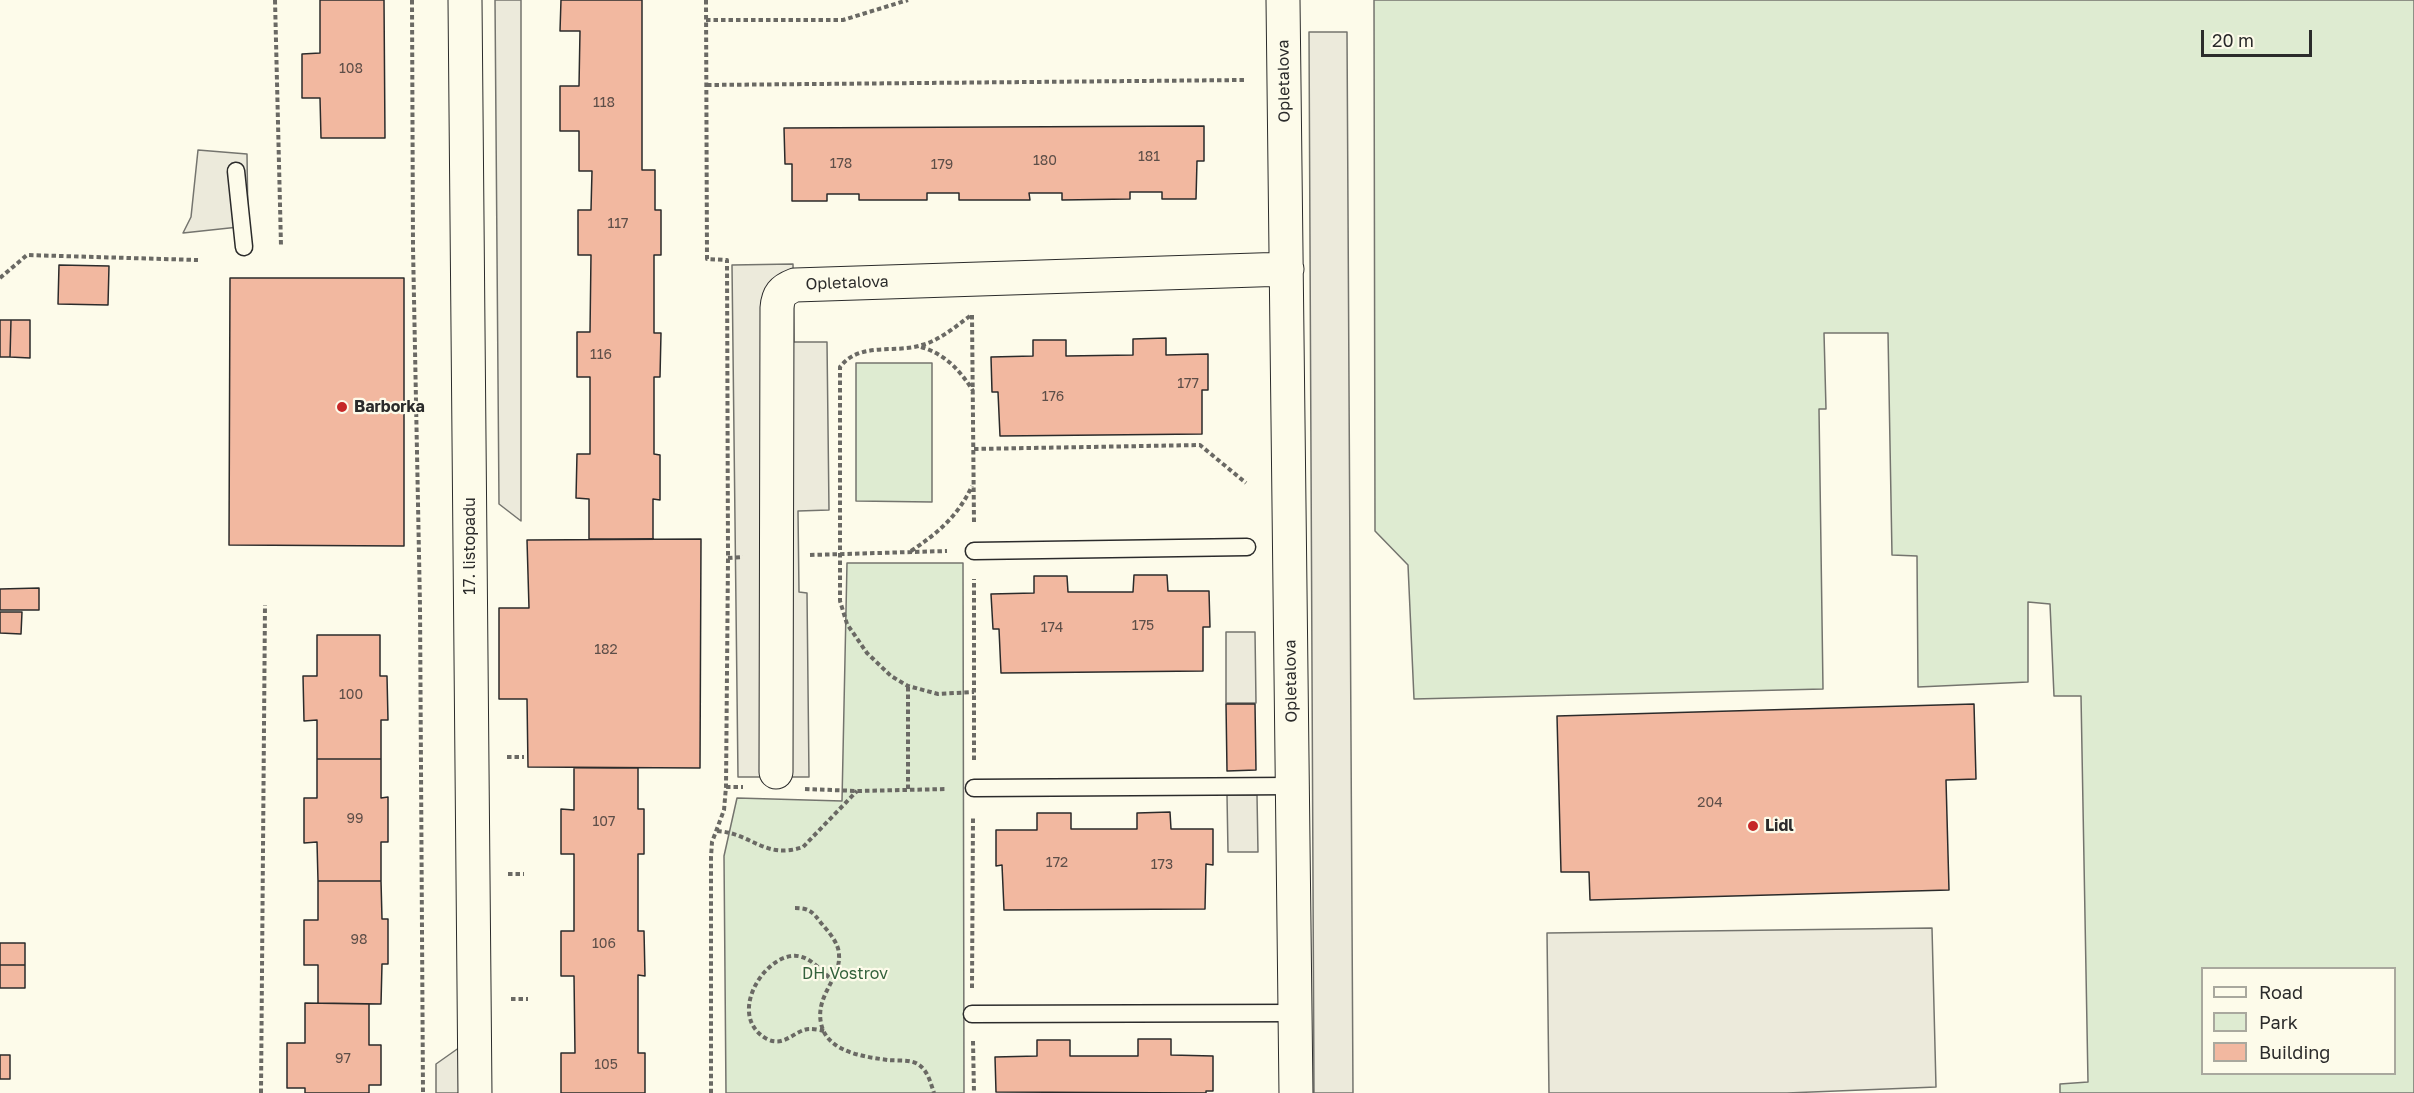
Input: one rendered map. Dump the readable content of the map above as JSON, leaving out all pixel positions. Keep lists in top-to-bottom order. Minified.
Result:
{"streets":{"street":["Opletalova","17. listopadu"]},"parks":["DH Vostrov"],"places":["Barborka","Lidl"],"house_numbers":["108","118","181","180","178","179","117","116","177","176","175","174","182","100","204","99","107","172","173","98","106","97","105"],"legend":["Road","Park","Building"],"scale_bar":"20 m"}
